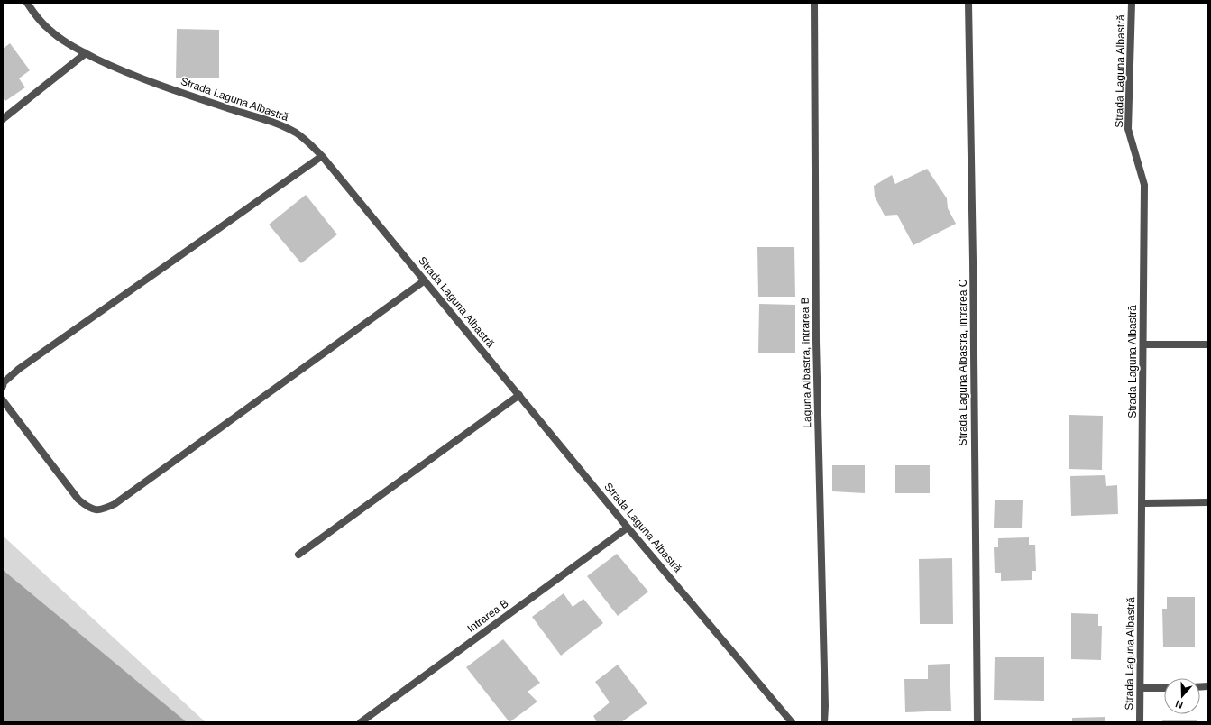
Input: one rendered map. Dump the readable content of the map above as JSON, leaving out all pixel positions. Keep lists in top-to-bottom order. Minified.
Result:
{"streets":{"street":["Strada Laguna Albastră","Laguna Albastra, intrarea B","Strada Laguna Albastră, intrarea C","Intrarea B"]},"crossings":[["Strada Laguna Albastră","Intrarea B"]],"north":"bottom"}
